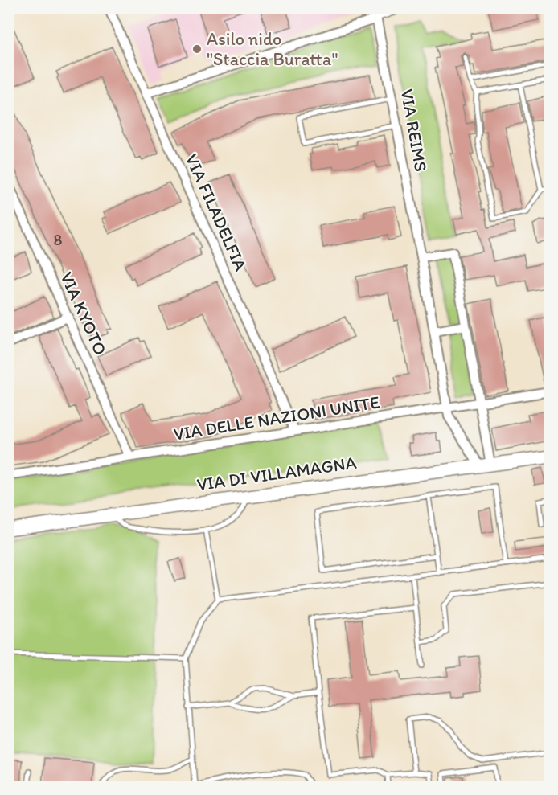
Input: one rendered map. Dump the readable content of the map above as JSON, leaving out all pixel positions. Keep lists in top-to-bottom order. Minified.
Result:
{"streets":{"main road":["VIA DI VILLAMAGNA"],"street":["VIA REIMS","VIA FILADELFIA","VIA KYOTO","VIA DELLE NAZIONI UNITE"]},"crossings":[["VIA REIMS","VIA DELLE NAZIONI UNITE"],["VIA REIMS","VIA DI VILLAMAGNA"],["VIA FILADELFIA","VIA DELLE NAZIONI UNITE"],["VIA KYOTO","VIA DELLE NAZIONI UNITE"]],"places":["Asilo nido \"Staccia Buratta\""],"house_numbers":["8"]}
